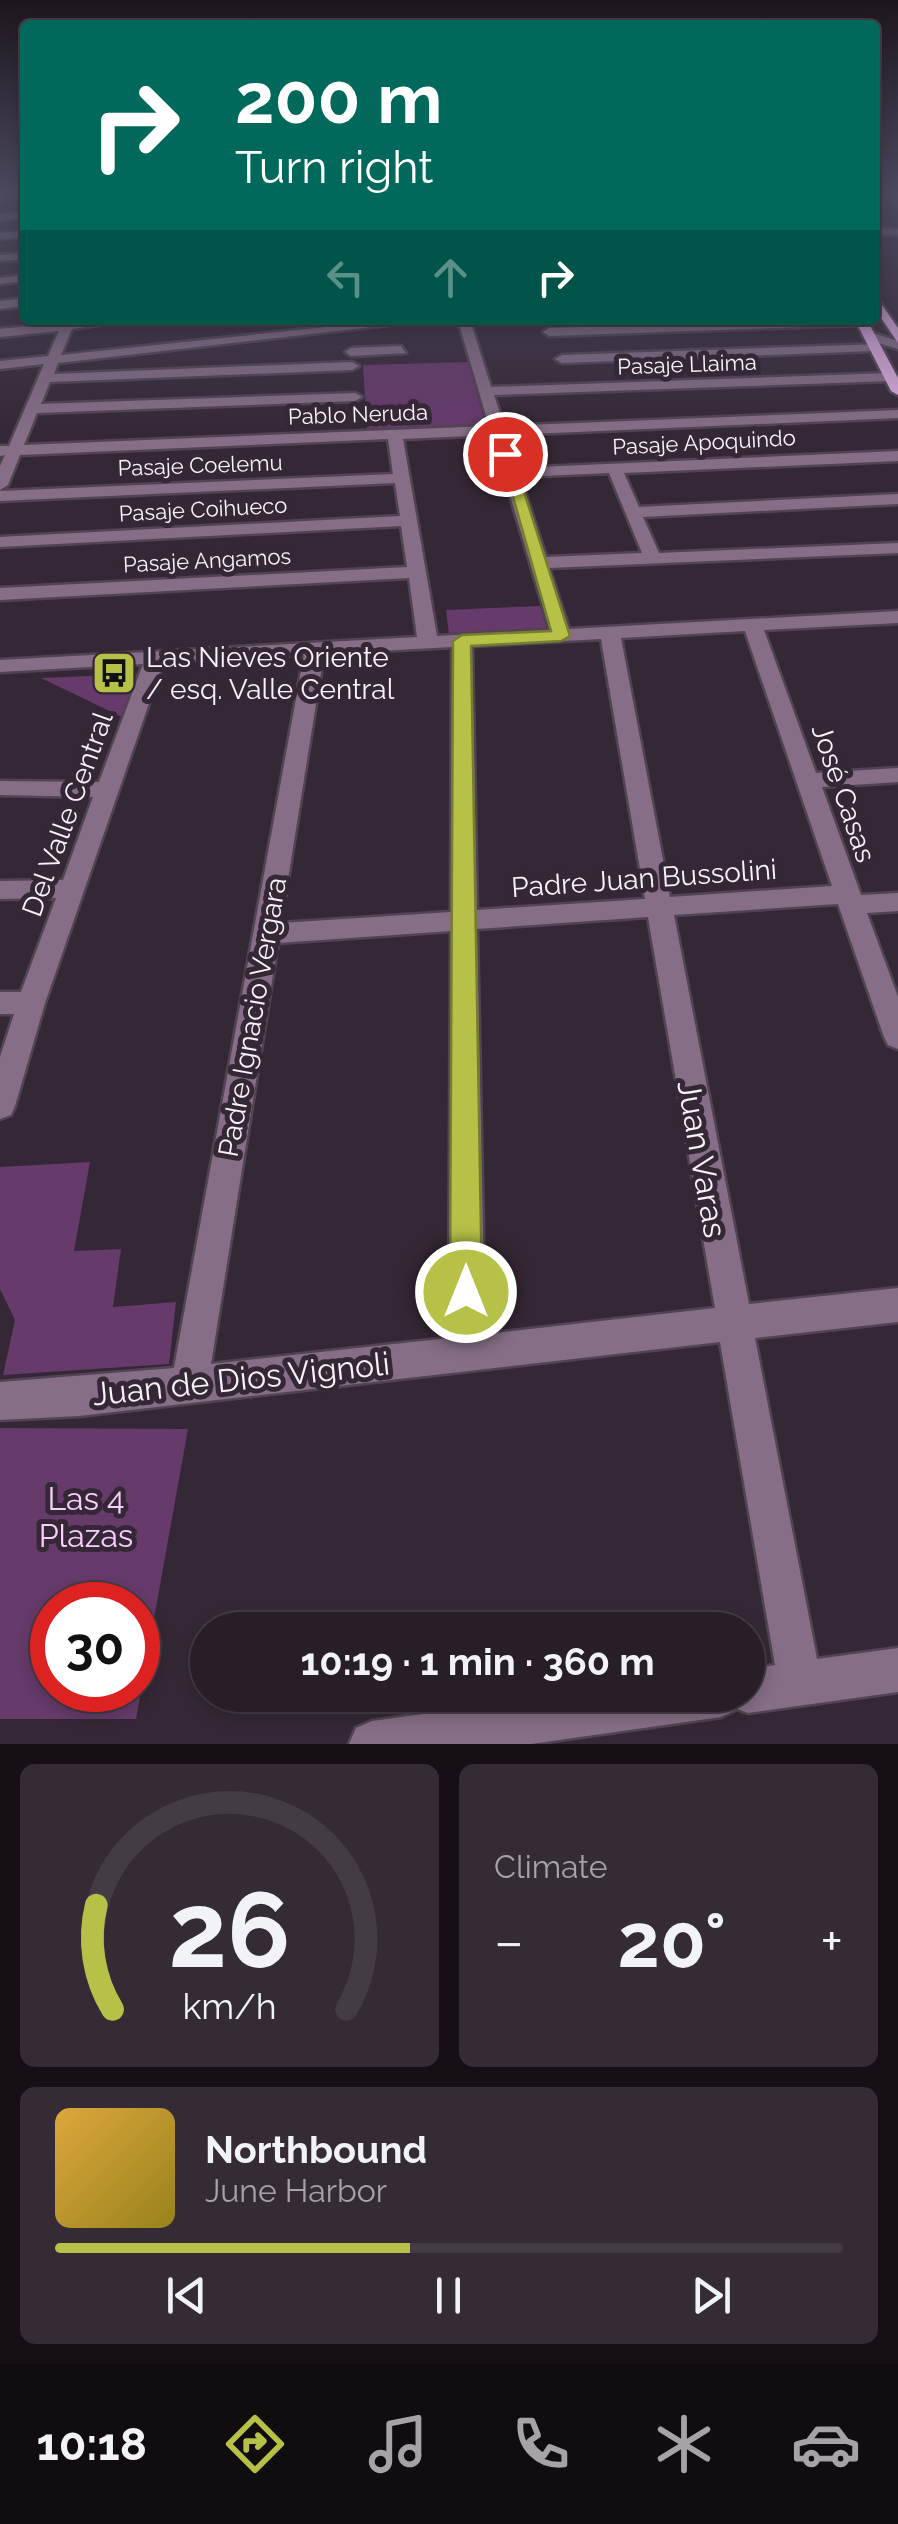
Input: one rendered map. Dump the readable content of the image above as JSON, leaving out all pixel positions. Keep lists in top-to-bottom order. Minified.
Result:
{"streets":{"street":["Pasaje Llaima","Pablo Neruda","Pasaje Apoquindo","Pasaje Coelemu","Pasaje Coihueco","Pasaje Angamos","José Casas","Del Valle Central","Padre Juan Bussolini","Padre Ignacio Vergara","Juan Varas","Juan de Dios Vignoli"]},"crossings":[["José Casas","Padre Juan Bussolini"],["Padre Juan Bussolini","Padre Ignacio Vergara"],["Padre Juan Bussolini","Juan Varas"],["Padre Ignacio Vergara","Juan de Dios Vignoli"],["Juan Varas","Juan de Dios Vignoli"]],"parks":["Las 4 Plazas"],"places":{"bus stop":["Las Nieves Oriente / esq. Valle Central"]},"page":{"turn":["200 m","Turn right"],"limit":"30","trip":"10:19 · 1 min · 360 m","tile":"Climate","heat":["−","20°","+"],"song":["Northbound","June Harbor"],"tabs":"10:18","gauge":["26","km/h"]}}
